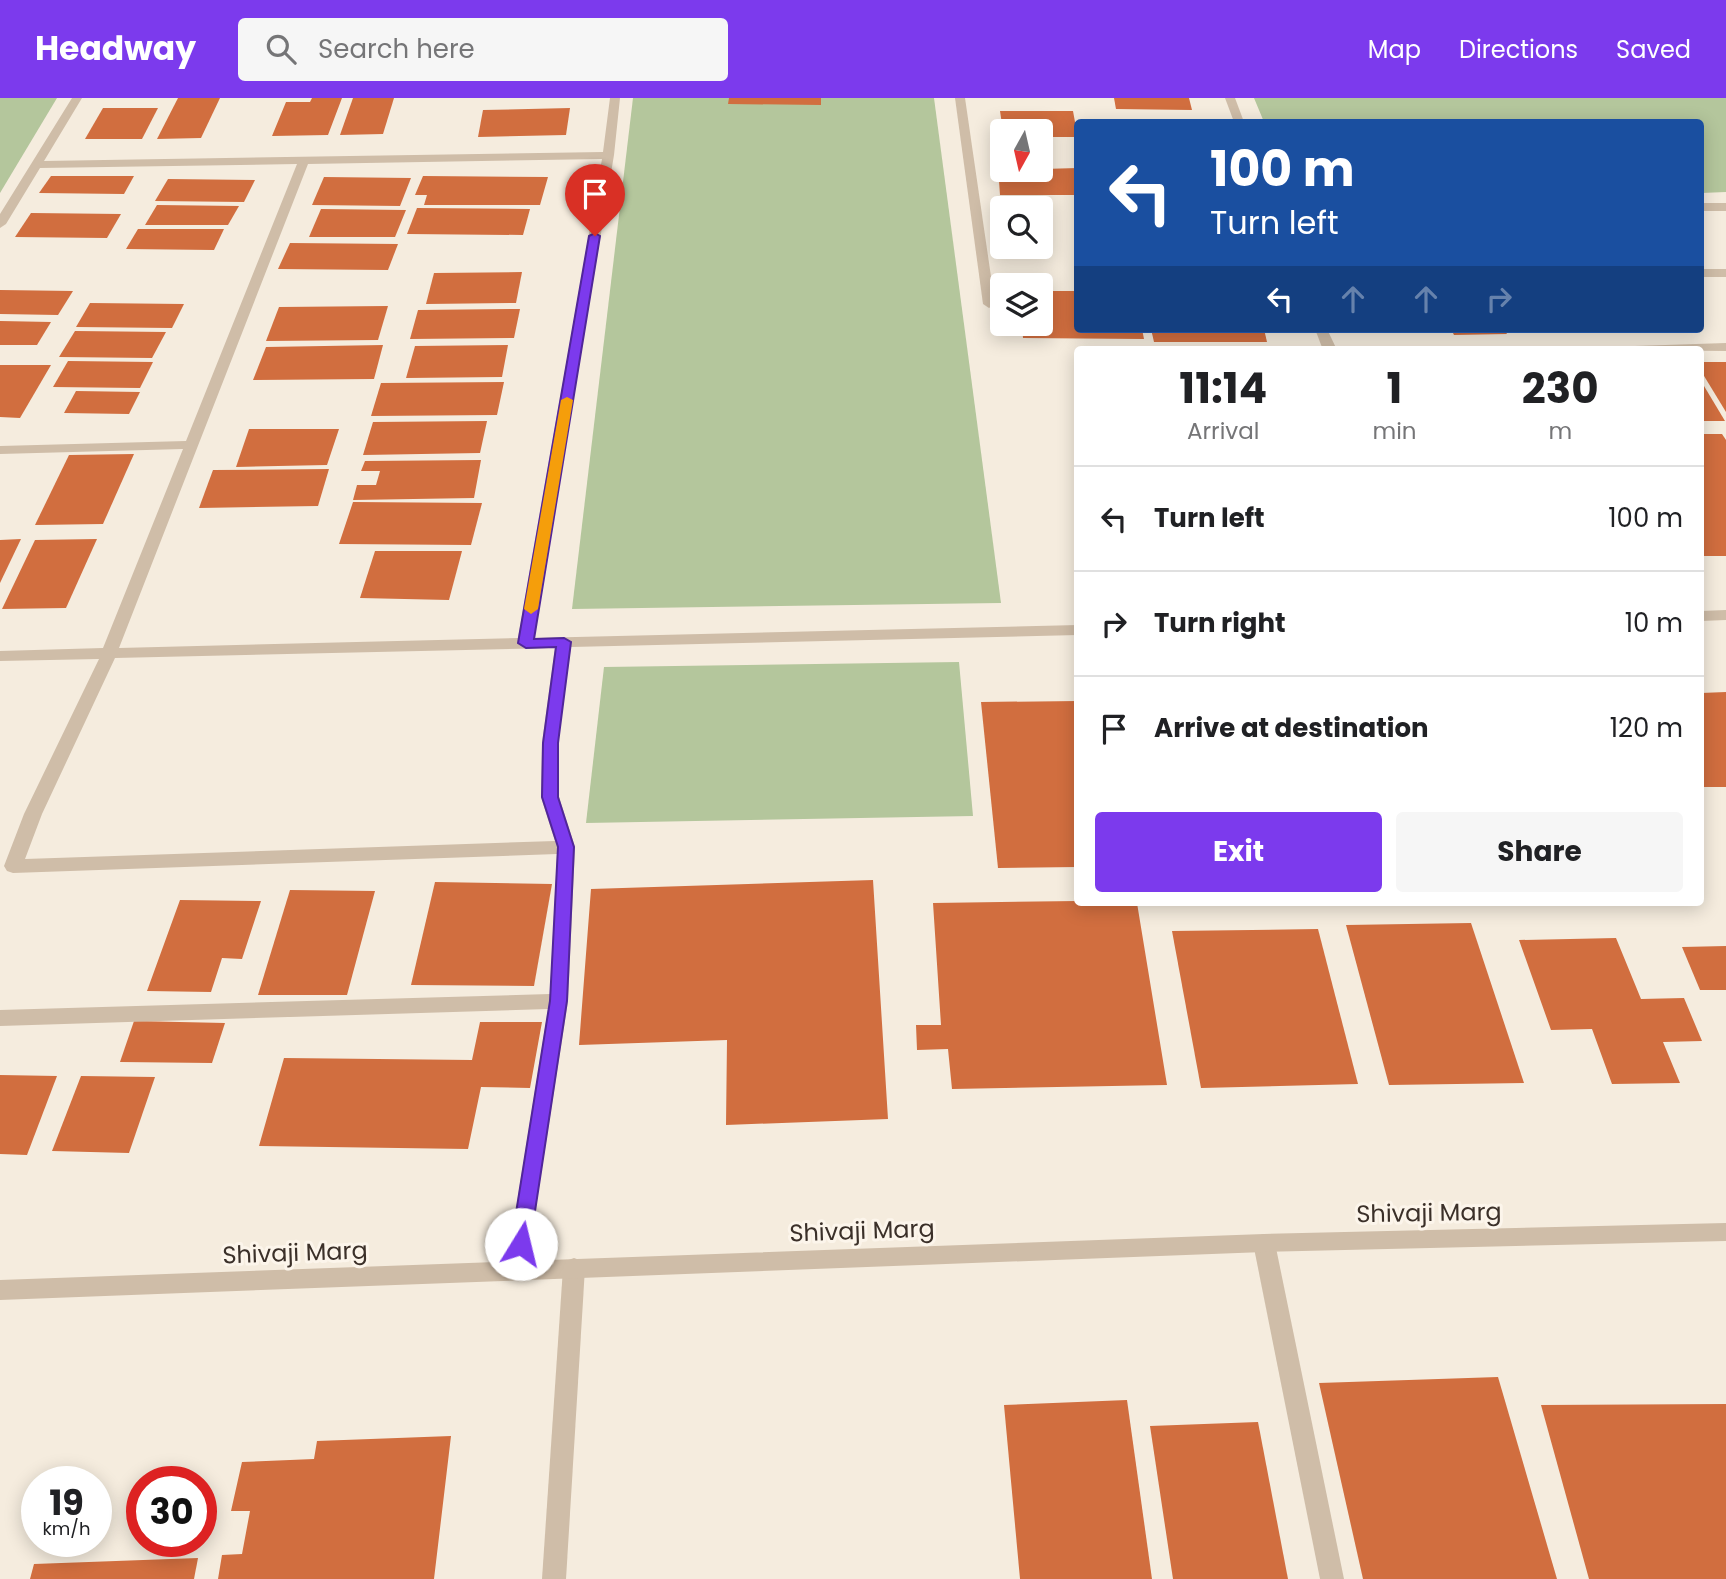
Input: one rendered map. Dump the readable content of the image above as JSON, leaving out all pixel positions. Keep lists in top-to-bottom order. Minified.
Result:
{"streets":{"street":["Shivaji Marg"]},"north":"bottom","page":{"header":"Headway","search":"Search here","nav":["Map","Directions","Saved"],"turn":["100 m","Turn left"],"eta":["11:14","Arrival","1","min","230","m"],"list":[{"name":"Turn left","value":"100 m"},{"name":"Turn right","value":"10 m"},{"name":"Arrive at destination","value":"120 m"}],"buttons":["Exit","Share"],"speed":"19 km/h","limit":"30"}}
